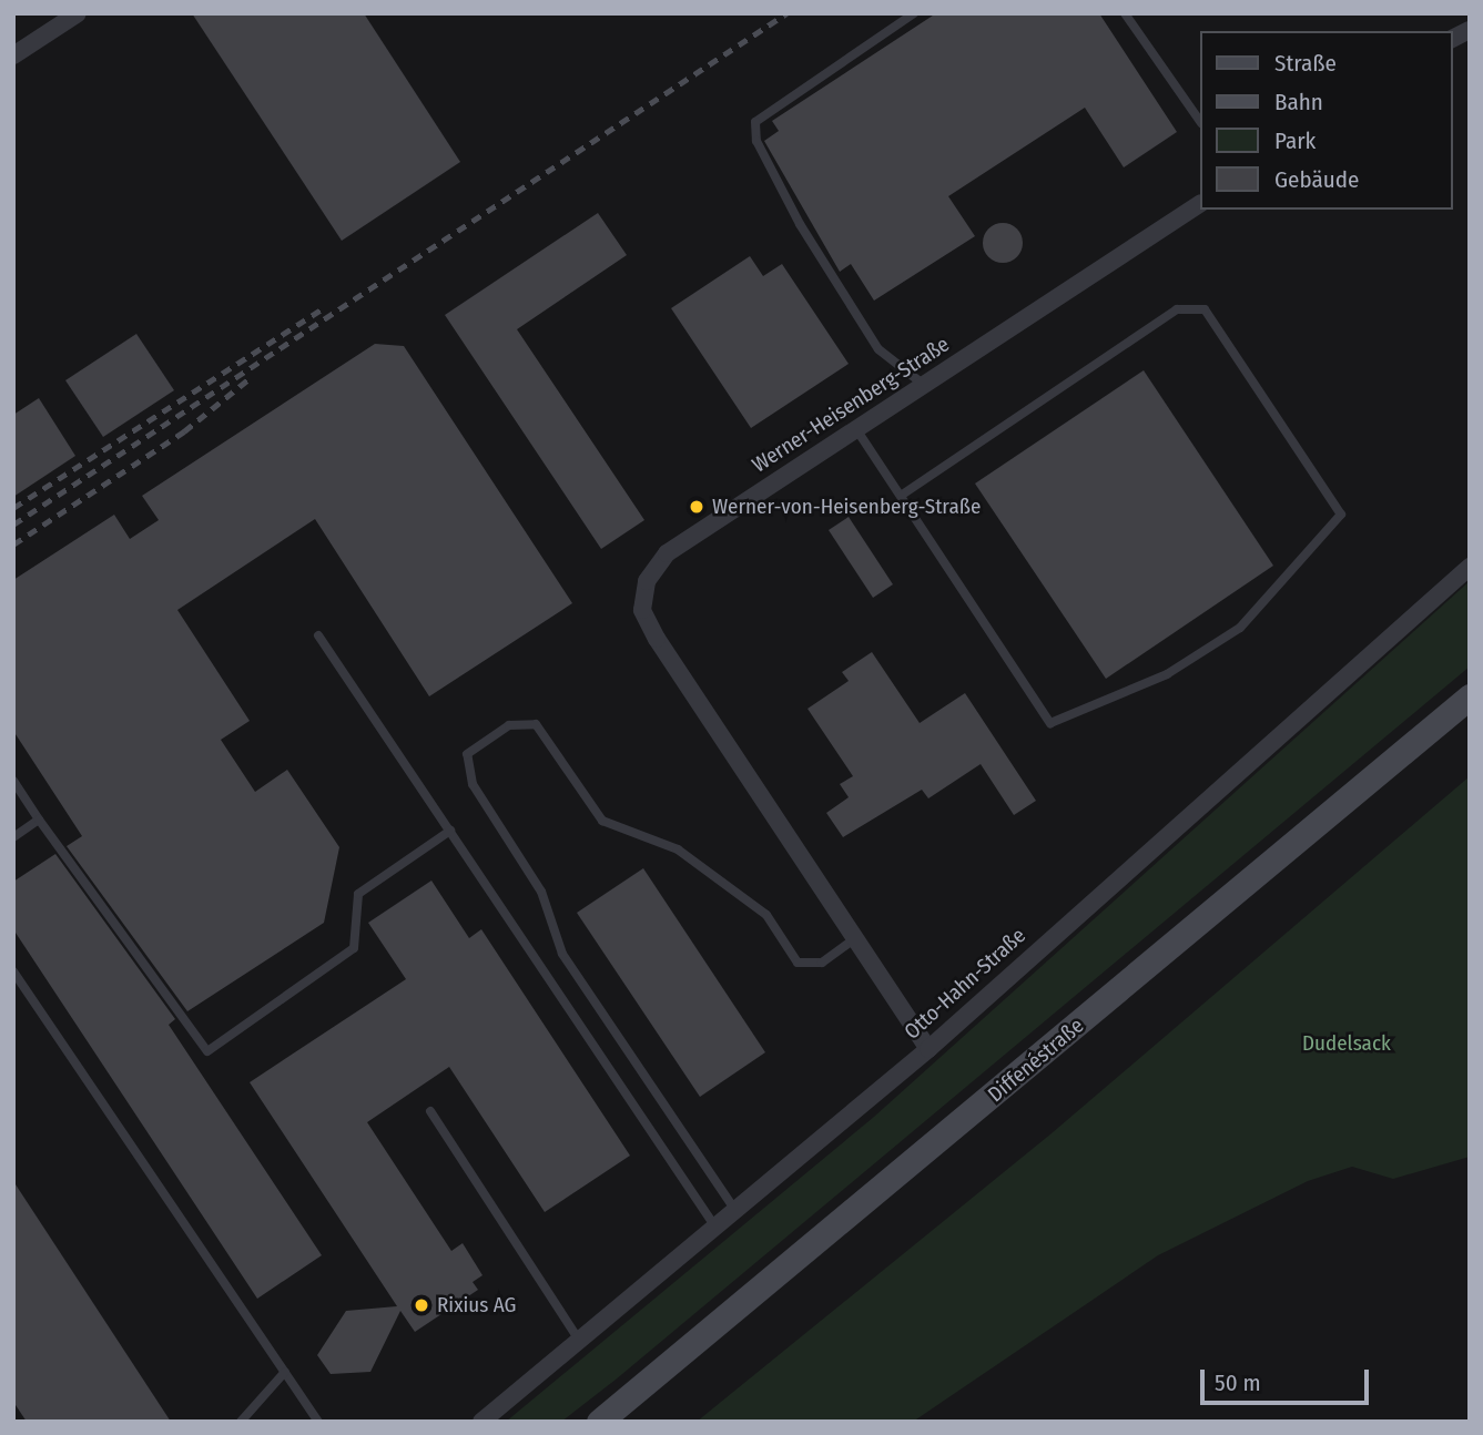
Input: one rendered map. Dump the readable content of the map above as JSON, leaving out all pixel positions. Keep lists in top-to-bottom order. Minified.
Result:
{"streets":{"main road":["Diffenéstraße"],"street":["Werner-Heisenberg-Straße","Otto-Hahn-Straße"]},"crossings":[["Werner-Heisenberg-Straße","Otto-Hahn-Straße"]],"parks":["Dudelsack"],"places":["Werner-von-Heisenberg-Straße","Rixius AG"],"legend":["Straße","Bahn","Park","Gebäude"],"scale_bar":"50 m"}
